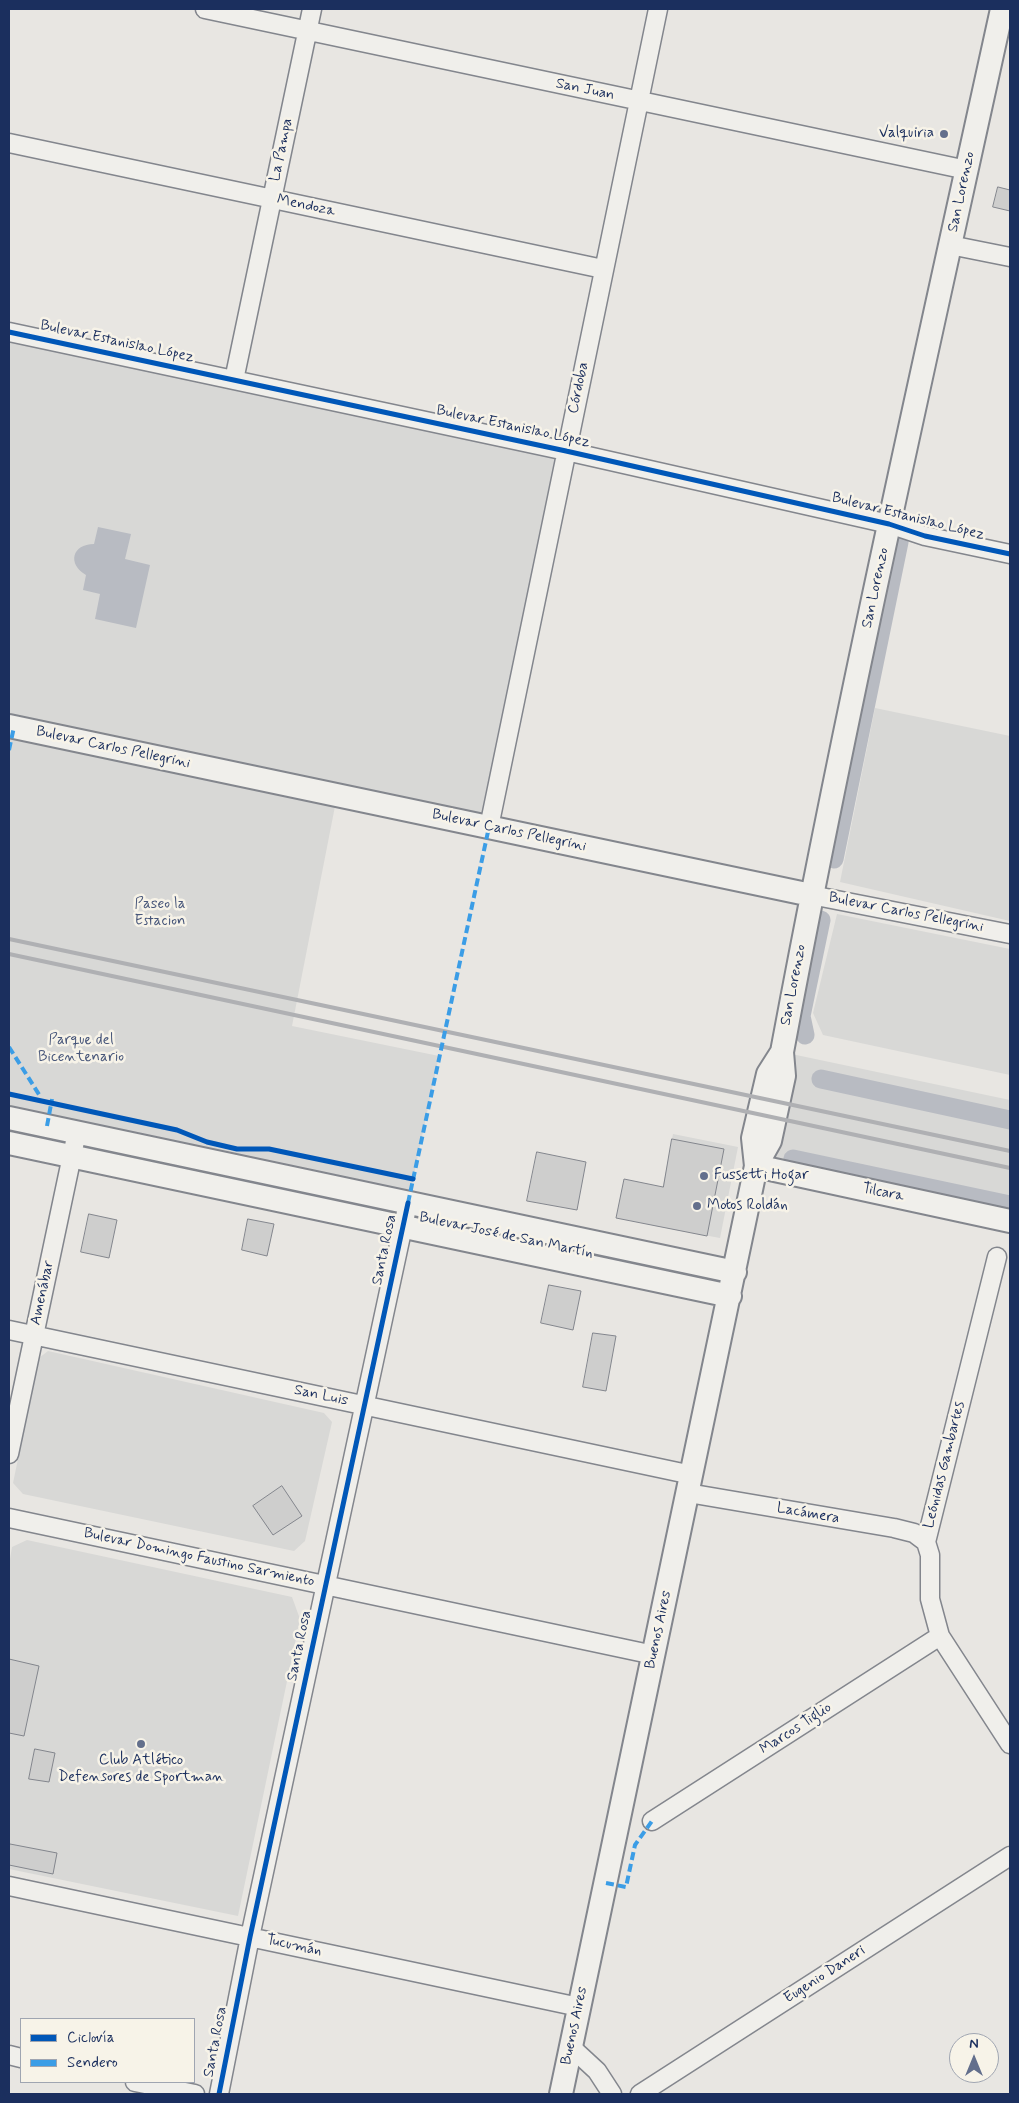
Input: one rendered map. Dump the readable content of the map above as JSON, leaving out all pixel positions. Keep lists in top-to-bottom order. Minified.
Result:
{"streets":{"main road":["San Lorenzo","Bulevar Carlos Pellegrini","Tilcara","Bulevar José de San Martín","Buenos Aires"],"street":["San Juan","La Pampa","Mendoza","Bulevar Estanislao López","Córdoba","Santa Rosa","Amenábar","San Luis","Leónidas Gambartes","Lacámera","Bulevar Domingo Faustino Sarmiento","Marcos Tiglio","Tucumán","Eugenio Daneri"]},"crossings":[["San Juan","La Pampa"],["San Juan","San Lorenzo"],["San Juan","Córdoba"],["La Pampa","Mendoza"],["La Pampa","Bulevar Estanislao López"],["San Lorenzo","Bulevar Estanislao López"],["San Lorenzo","Bulevar Carlos Pellegrini"],["San Lorenzo","Buenos Aires"],["Mendoza","Córdoba"],["Bulevar Estanislao López","Córdoba"],["Córdoba","Bulevar Carlos Pellegrini"],["Tilcara","Buenos Aires"],["Bulevar José de San Martín","Santa Rosa"],["Bulevar José de San Martín","Amenábar"],["Bulevar José de San Martín","Buenos Aires"],["Santa Rosa","San Luis"],["Santa Rosa","Bulevar Domingo Faustino Sarmiento"],["Santa Rosa","Tucumán"],["Amenábar","San Luis"],["San Luis","Lacámera"],["San Luis","Buenos Aires"],["Leónidas Gambartes","Lacámera"],["Leónidas Gambartes","Marcos Tiglio"],["Lacámera","Buenos Aires"],["Bulevar Domingo Faustino Sarmiento","Buenos Aires"],["Buenos Aires","Tucumán"]],"parks":["Paseo la Estacion","Parque del Bicentenario"],"places":["Valquiria","Fussetti Hogar","Motos Roldán","Club Atlético Defensores de Sportman"],"legend":["Ciclovía","Sendero"],"north":"top"}
